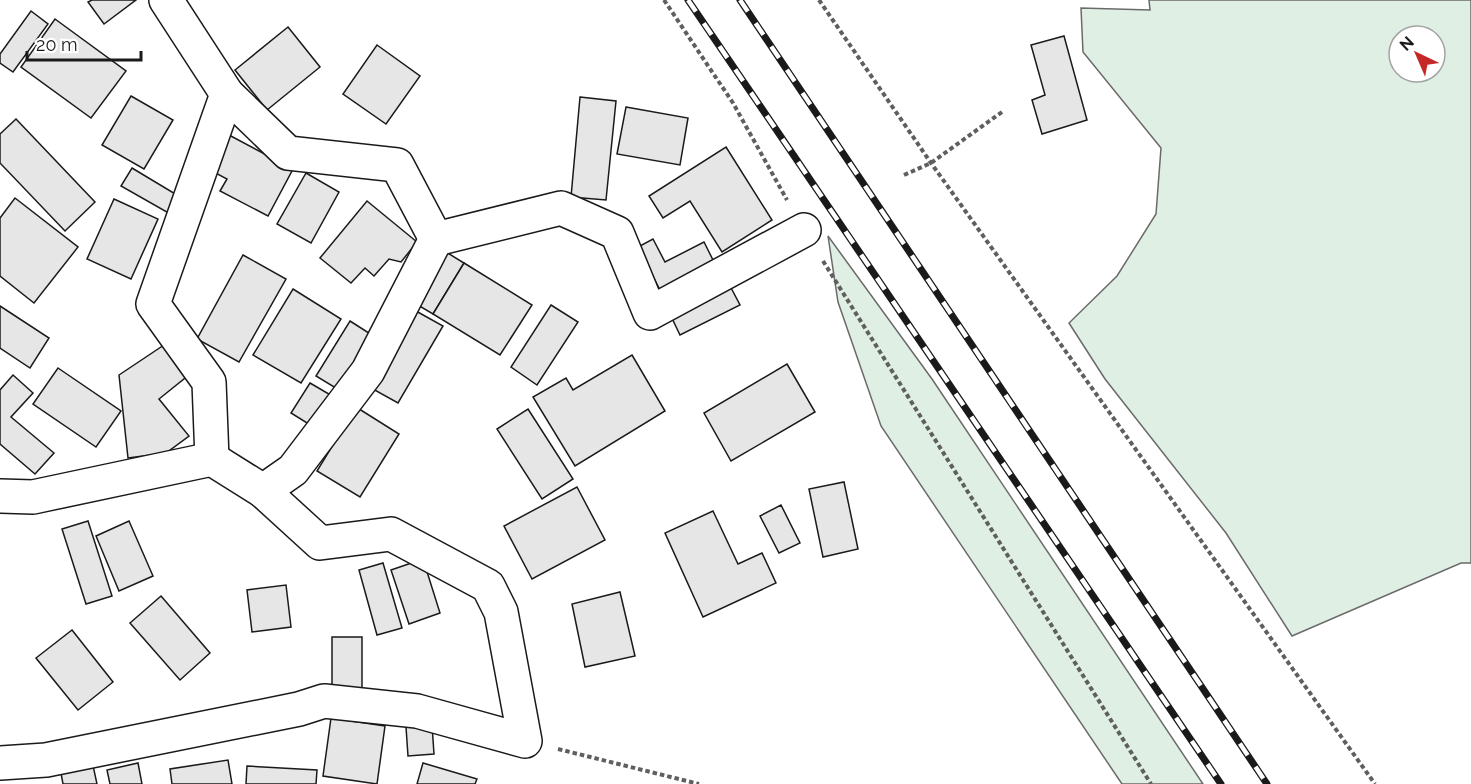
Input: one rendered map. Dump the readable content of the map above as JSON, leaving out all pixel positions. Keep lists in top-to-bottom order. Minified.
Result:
{"scale_bar":"20 m","north":"top left"}
